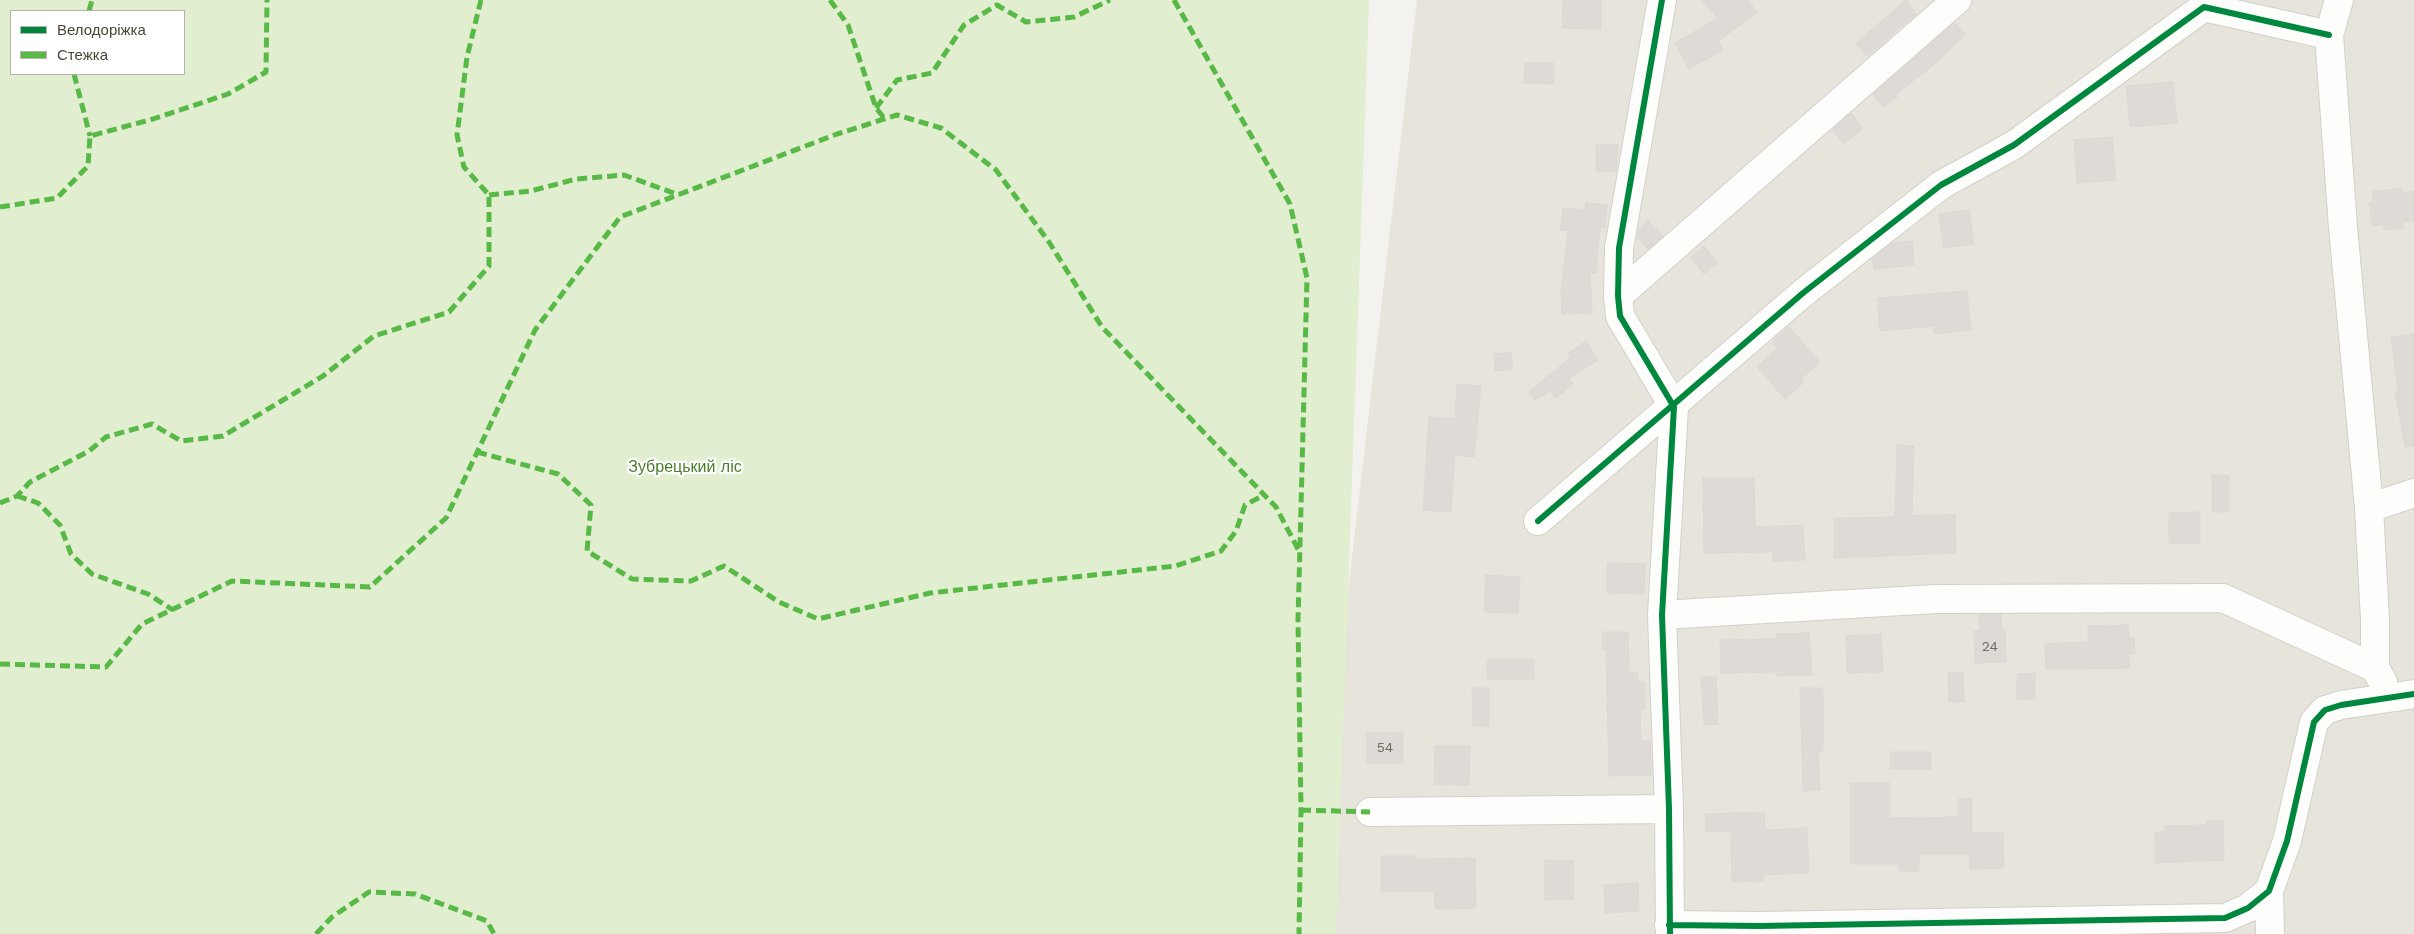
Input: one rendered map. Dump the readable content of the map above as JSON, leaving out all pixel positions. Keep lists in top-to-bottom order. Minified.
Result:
{"parks":["Зубрецький ліс"],"house_numbers":["24","54"],"legend":["Велодоріжка","Стежка"]}
